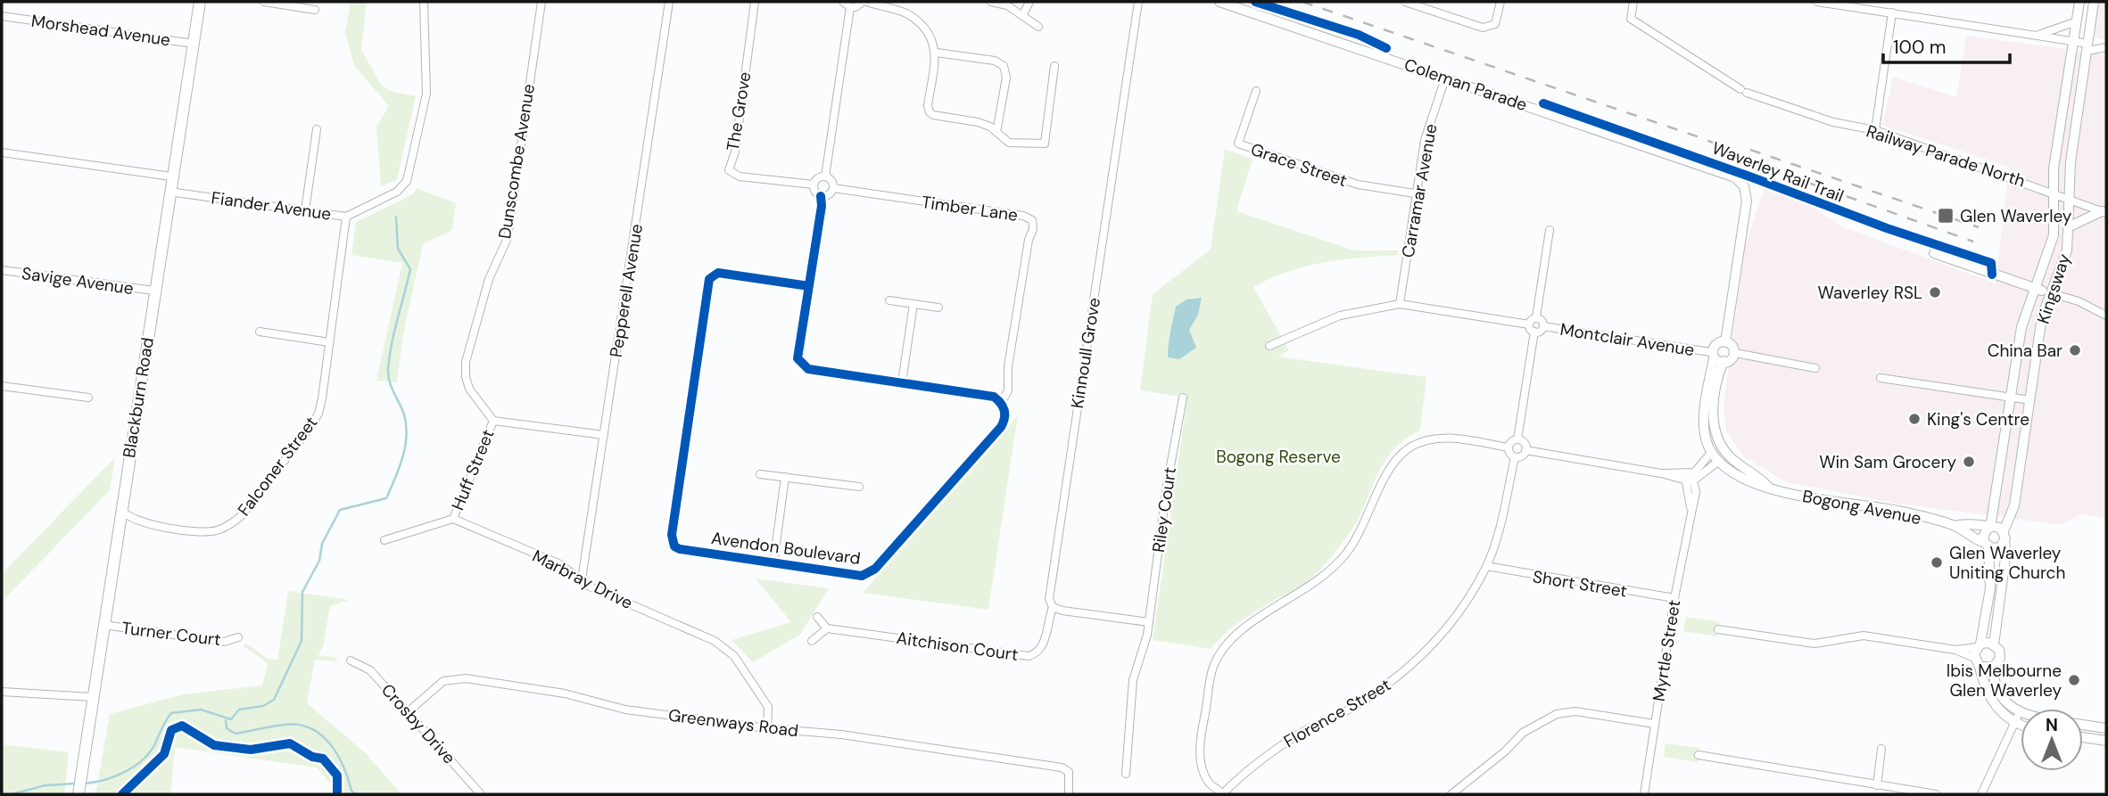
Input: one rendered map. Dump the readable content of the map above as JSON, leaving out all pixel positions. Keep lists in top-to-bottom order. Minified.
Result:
{"streets":{"main road":["Blackburn Road"],"street":["Morshead Avenue","Coleman Parade","The Grove","Railway Parade North","Dunscombe Avenue","Grace Street","Carramar Avenue","Fiander Avenue","Timber Lane","Savige Avenue","Kingsway","Pepperell Avenue","Montclair Avenue","Kinnoull Grove","Falconer Street","Huff Street","Bogong Avenue","Riley Court","Avendon Boulevard","Marbray Drive","Short Street","Turner Court","Aitchison Court","Myrtle Street","Florence Street","Greenways Road","Crosby Drive"],"cycle path":["Waverley Rail Trail"]},"crossings":[["Morshead Avenue","Blackburn Road"],["Coleman Parade","Carramar Avenue"],["The Grove","Timber Lane"],["Railway Parade North","Kingsway"],["Dunscombe Avenue","Huff Street"],["Grace Street","Carramar Avenue"],["Fiander Avenue","Blackburn Road"],["Fiander Avenue","Falconer Street"],["Timber Lane","Avendon Boulevard"],["Savige Avenue","Blackburn Road"],["Kingsway","Bogong Avenue"],["Pepperell Avenue","Marbray Drive"],["Montclair Avenue","Bogong Avenue"],["Kinnoull Grove","Aitchison Court"],["Blackburn Road","Falconer Street"],["Blackburn Road","Turner Court"],["Huff Street","Marbray Drive"],["Marbray Drive","Greenways Road"],["Short Street","Myrtle Street"],["Short Street","Florence Street"],["Greenways Road","Crosby Drive"]],"parks":["Bogong Reserve"],"places":{"transit":["Glen Waverley"],"other":["Waverley RSL","China Bar","King's Centre","Win Sam Grocery","Glen Waverley Uniting Church","Ibis Melbourne Glen Waverley"]},"scale_bar":"100 m","north":"top"}
